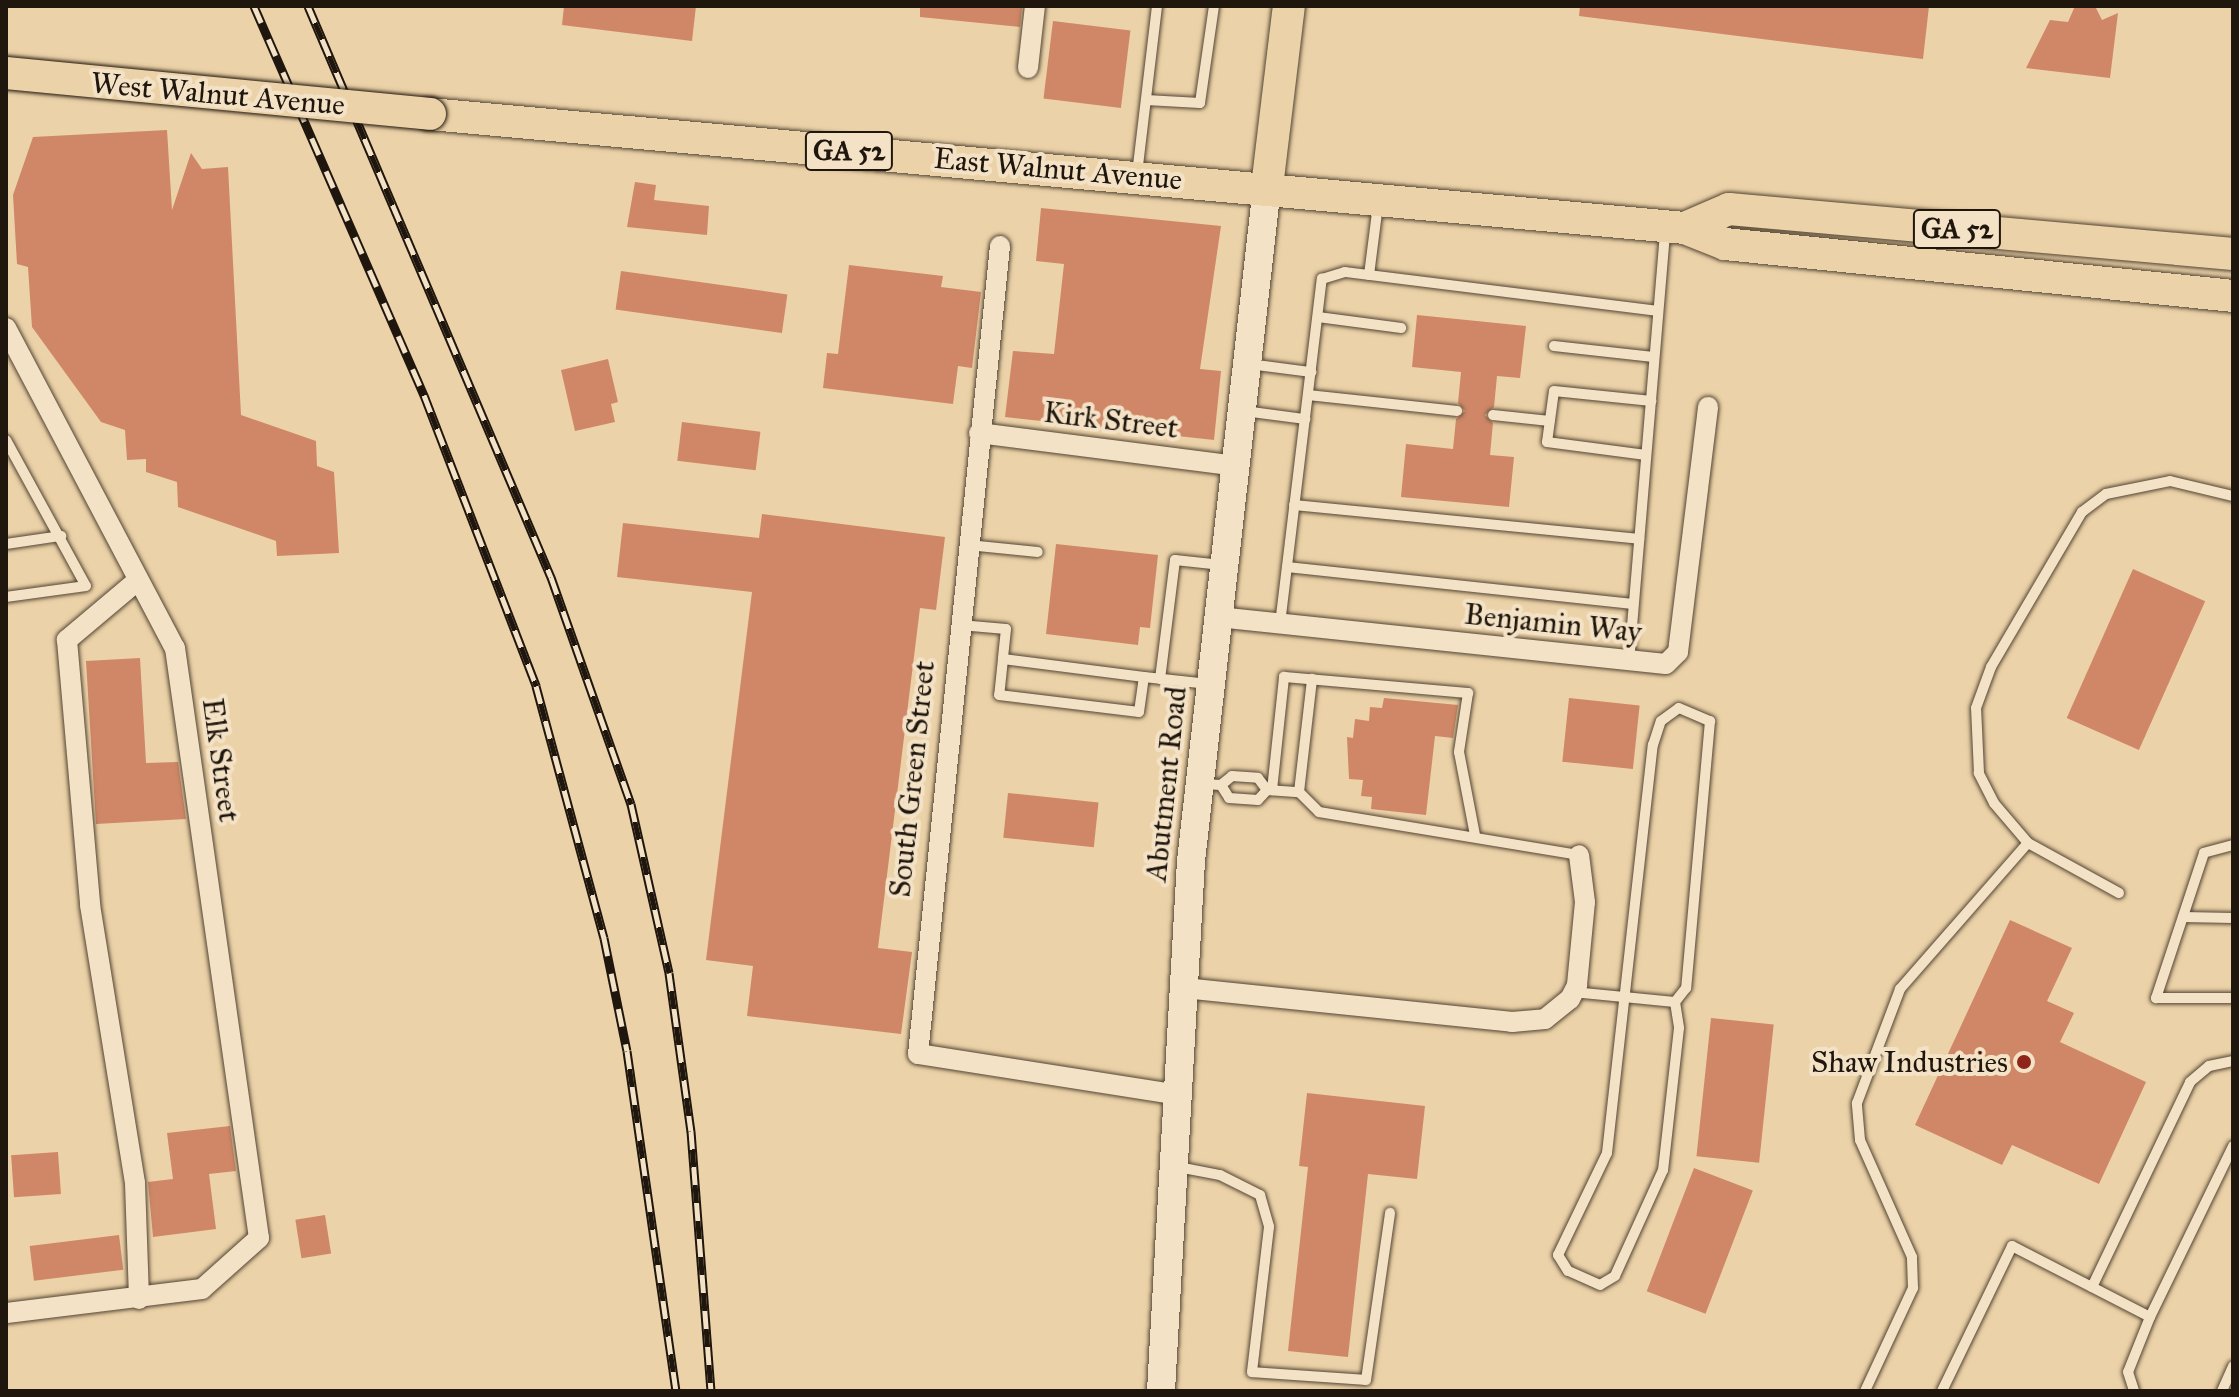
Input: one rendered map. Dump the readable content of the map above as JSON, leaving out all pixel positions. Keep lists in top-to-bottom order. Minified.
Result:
{"streets":{"main road":["West Walnut Avenue","GA 52","East Walnut Avenue","Abutment Road"],"street":["Kirk Street","Benjamin Way","Elk Street","South Green Street"]},"crossings":[["West Walnut Avenue","East Walnut Avenue"],["East Walnut Avenue","Abutment Road"],["Kirk Street","South Green Street"],["Kirk Street","Abutment Road"],["Benjamin Way","Abutment Road"],["South Green Street","Abutment Road"]],"places":["Shaw Industries"]}
